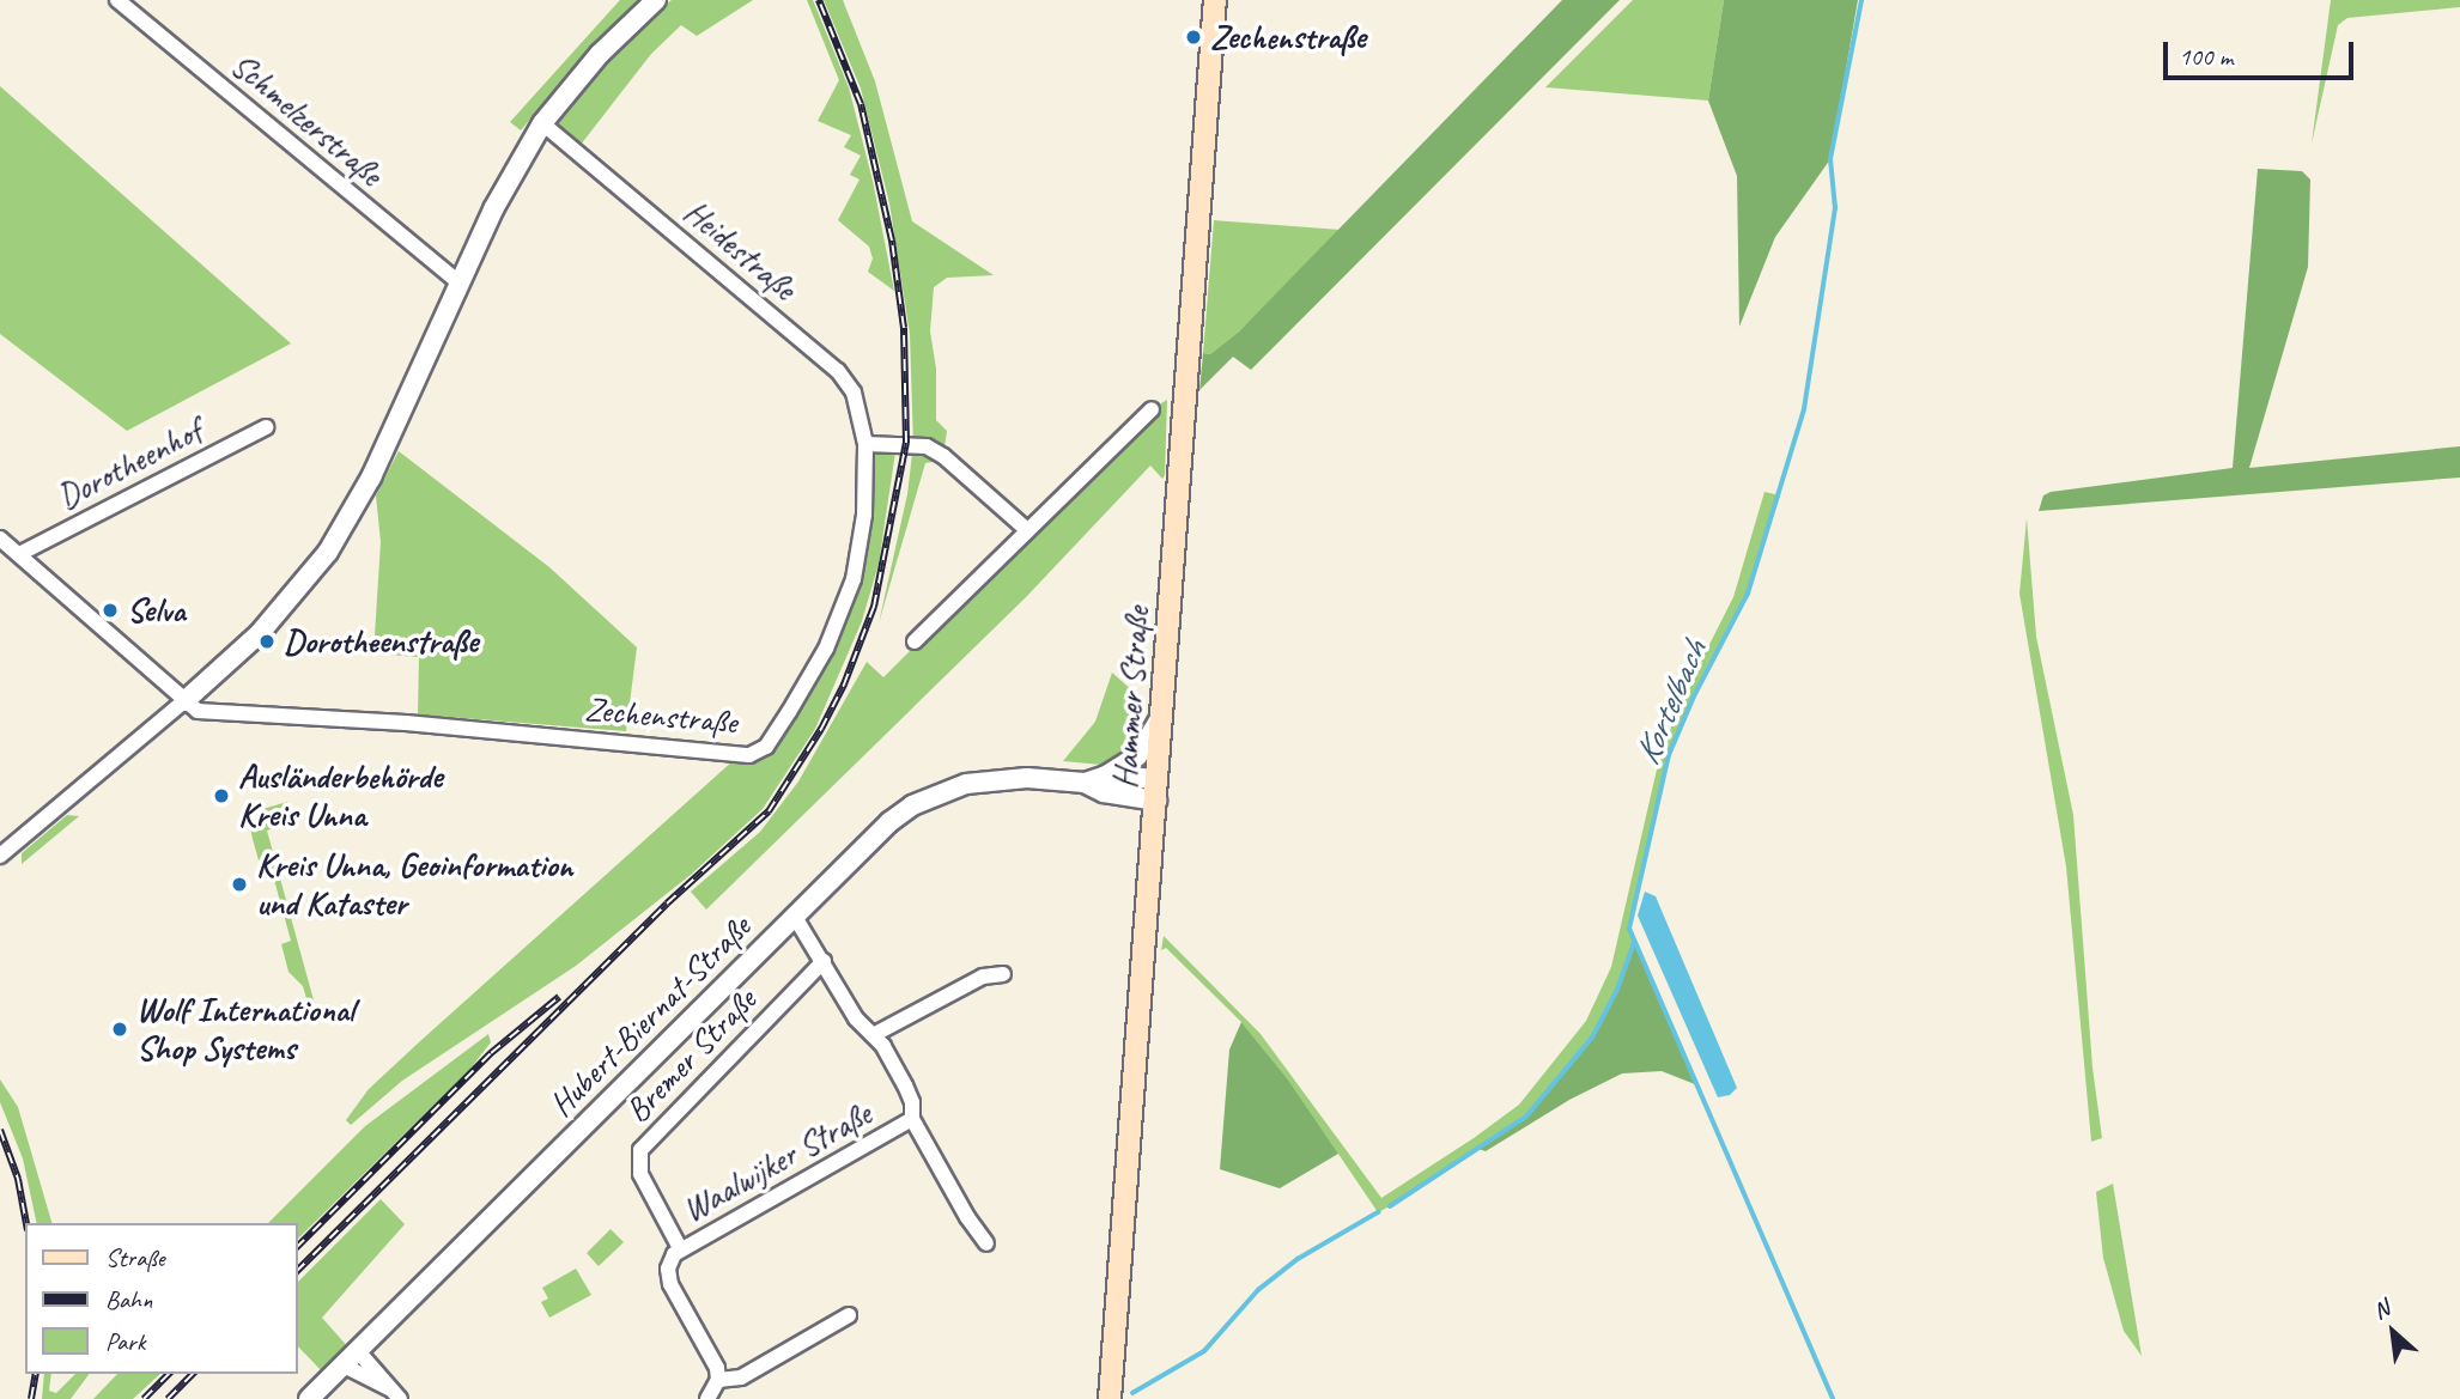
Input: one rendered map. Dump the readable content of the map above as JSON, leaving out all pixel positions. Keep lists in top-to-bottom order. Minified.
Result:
{"streets":{"main road":["Hammer Straße"],"street":["Schmelzerstraße","Heidestraße","Dorotheenhof","Zechenstraße","Hubert-Biernat-Straße","Bremer Straße","Waalwijker Straße"]},"crossings":[["Heidestraße","Zechenstraße"],["Hammer Straße","Hubert-Biernat-Straße"],["Hubert-Biernat-Straße","Waalwijker Straße"],["Bremer Straße","Waalwijker Straße"]],"water":["Kortelbach"],"places":["Zechenstraße","Selva","Dorotheenstraße","Ausländerbehörde Kreis Unna","Kreis Unna, Geoinformation und Kataster","Wolf International Shop Systems"],"legend":["Straße","Bahn","Park"],"scale_bar":"100 m","north":"top left"}
